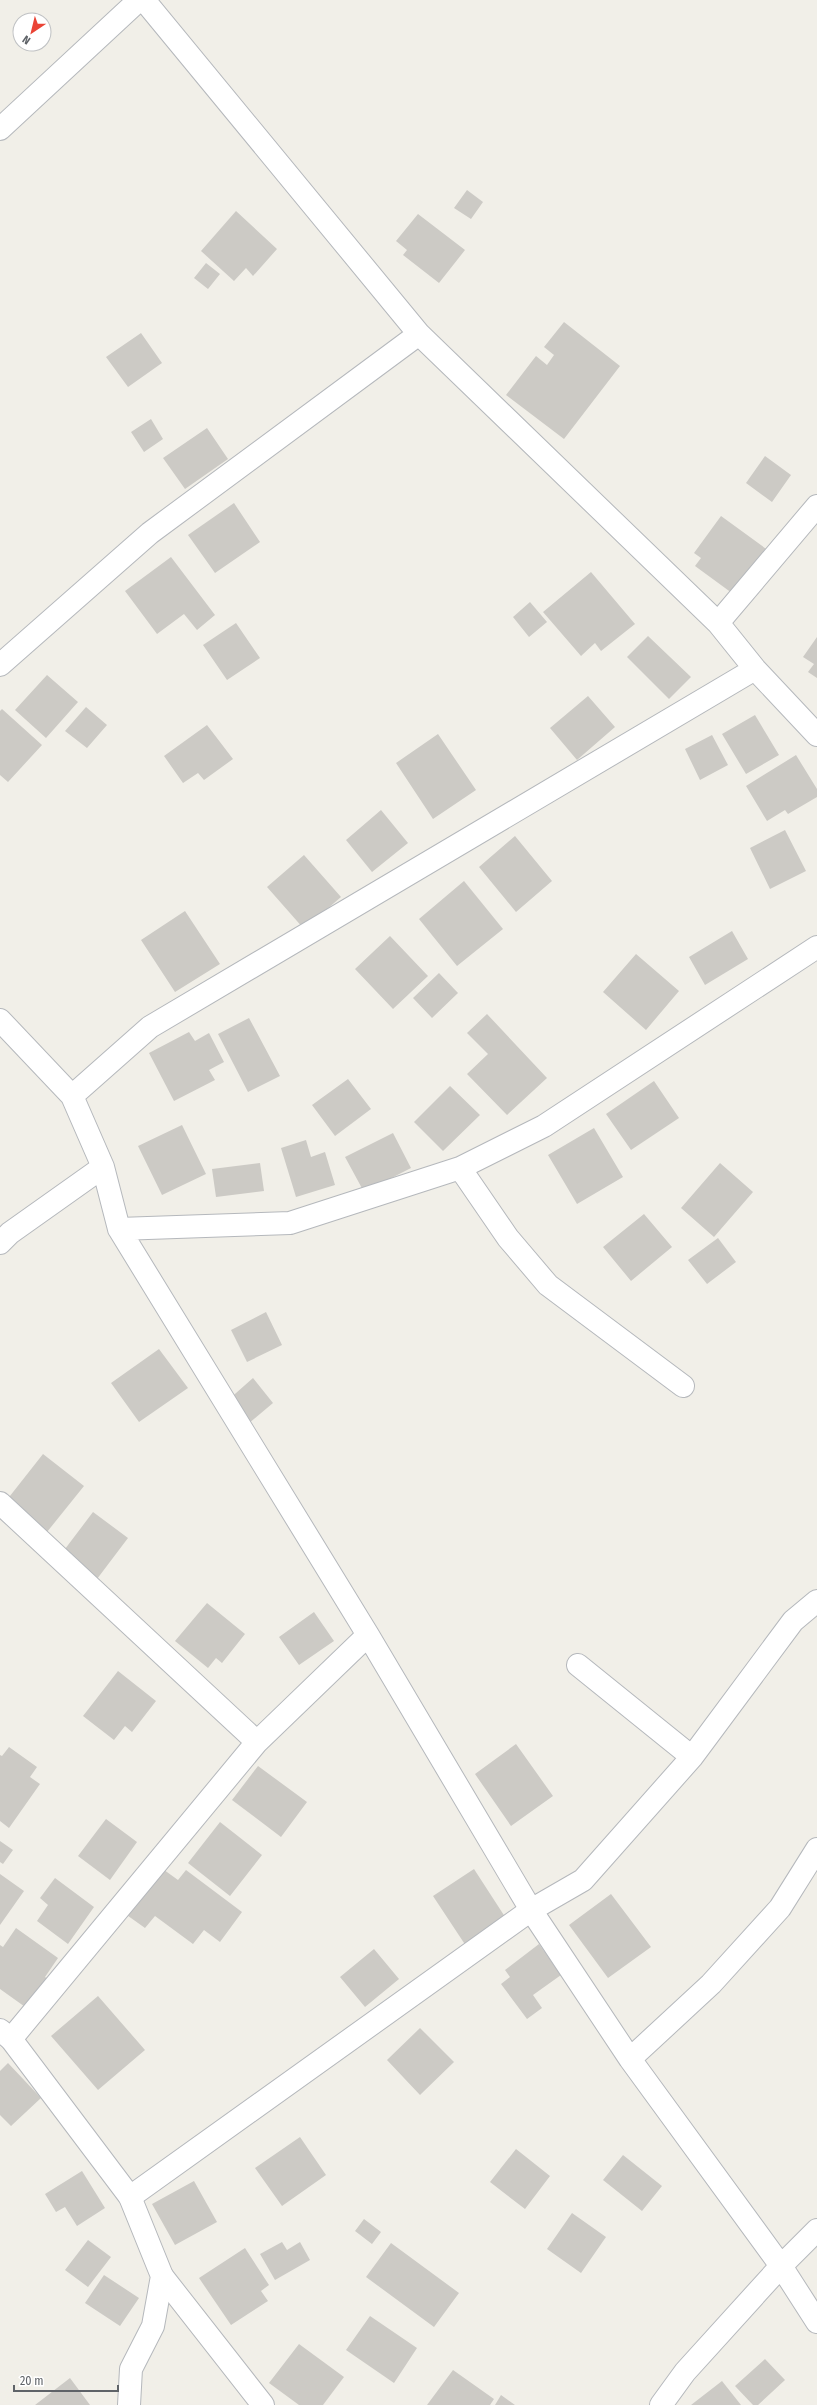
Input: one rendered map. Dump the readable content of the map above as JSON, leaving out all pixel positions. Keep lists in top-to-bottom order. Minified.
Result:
{"scale_bar":"20 m","north":"bottom left"}
